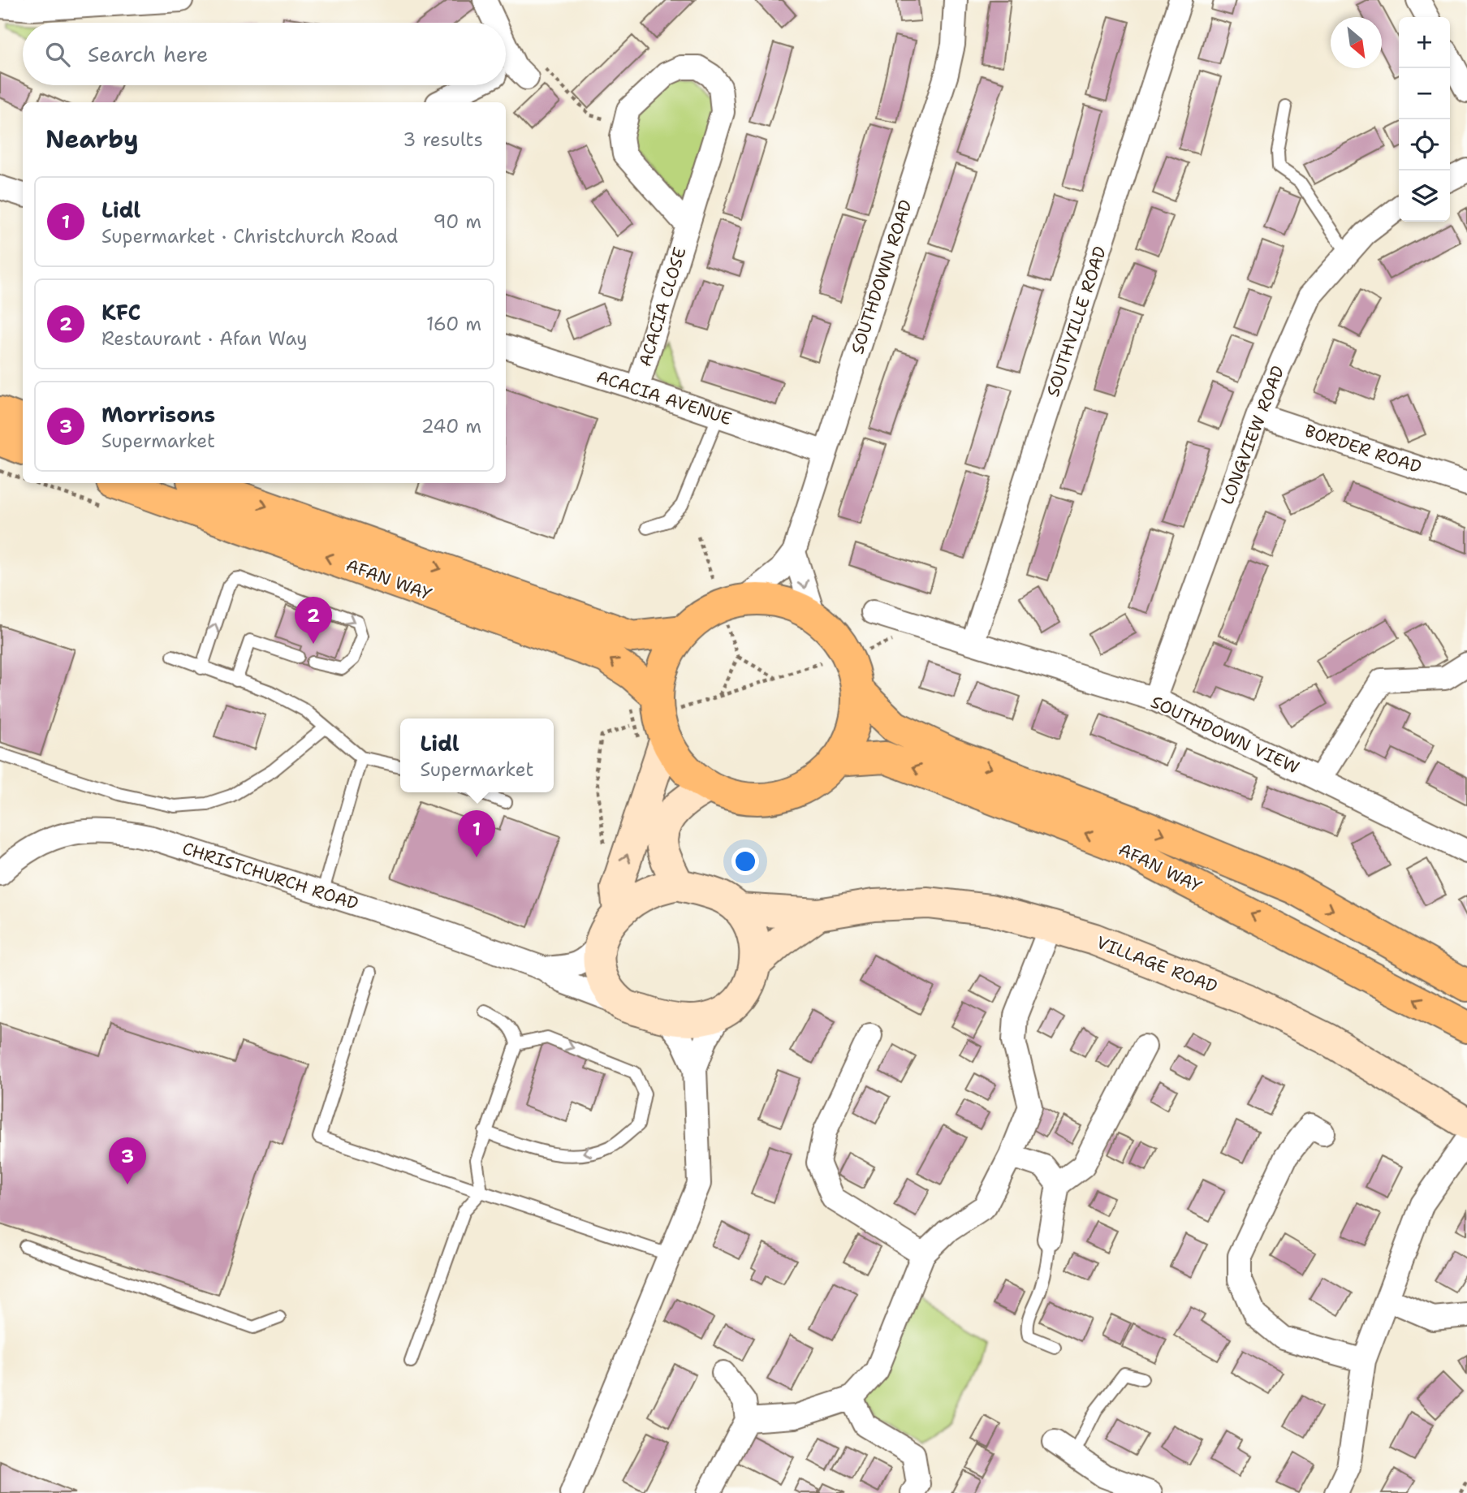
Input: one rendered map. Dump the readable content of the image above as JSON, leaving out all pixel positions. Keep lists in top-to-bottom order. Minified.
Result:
{"streets":{"main road":["AFAN WAY"],"street":["SOUTHDOWN ROAD","ACACIA CLOSE","SOUTHVILLE ROAD","ACACIA AVENUE","LONGVIEW ROAD","BORDER ROAD","SOUTHDOWN VIEW","CHRISTCHURCH ROAD","VILLAGE ROAD"]},"crossings":[["SOUTHDOWN ROAD","ACACIA AVENUE"],["ACACIA CLOSE","ACACIA AVENUE"],["SOUTHVILLE ROAD","SOUTHDOWN VIEW"],["LONGVIEW ROAD","BORDER ROAD"],["LONGVIEW ROAD","SOUTHDOWN VIEW"],["CHRISTCHURCH ROAD","VILLAGE ROAD"]],"north":"bottom right","page":{"map_buttons":["+","−"],"search":"Search here","heading":["Nearby","3 results"],"list":[{"mark":"1","name":"Lidl","note":"Supermarket · Christchurch Road","value":"90 m"},{"mark":"2","name":"KFC","note":"Restaurant · Afan Way","value":"160 m"},{"mark":"3","name":"Morrisons","note":"Supermarket","value":"240 m"}],"pins":["2","1","3"],"popup":["Lidl","Supermarket"]}}
